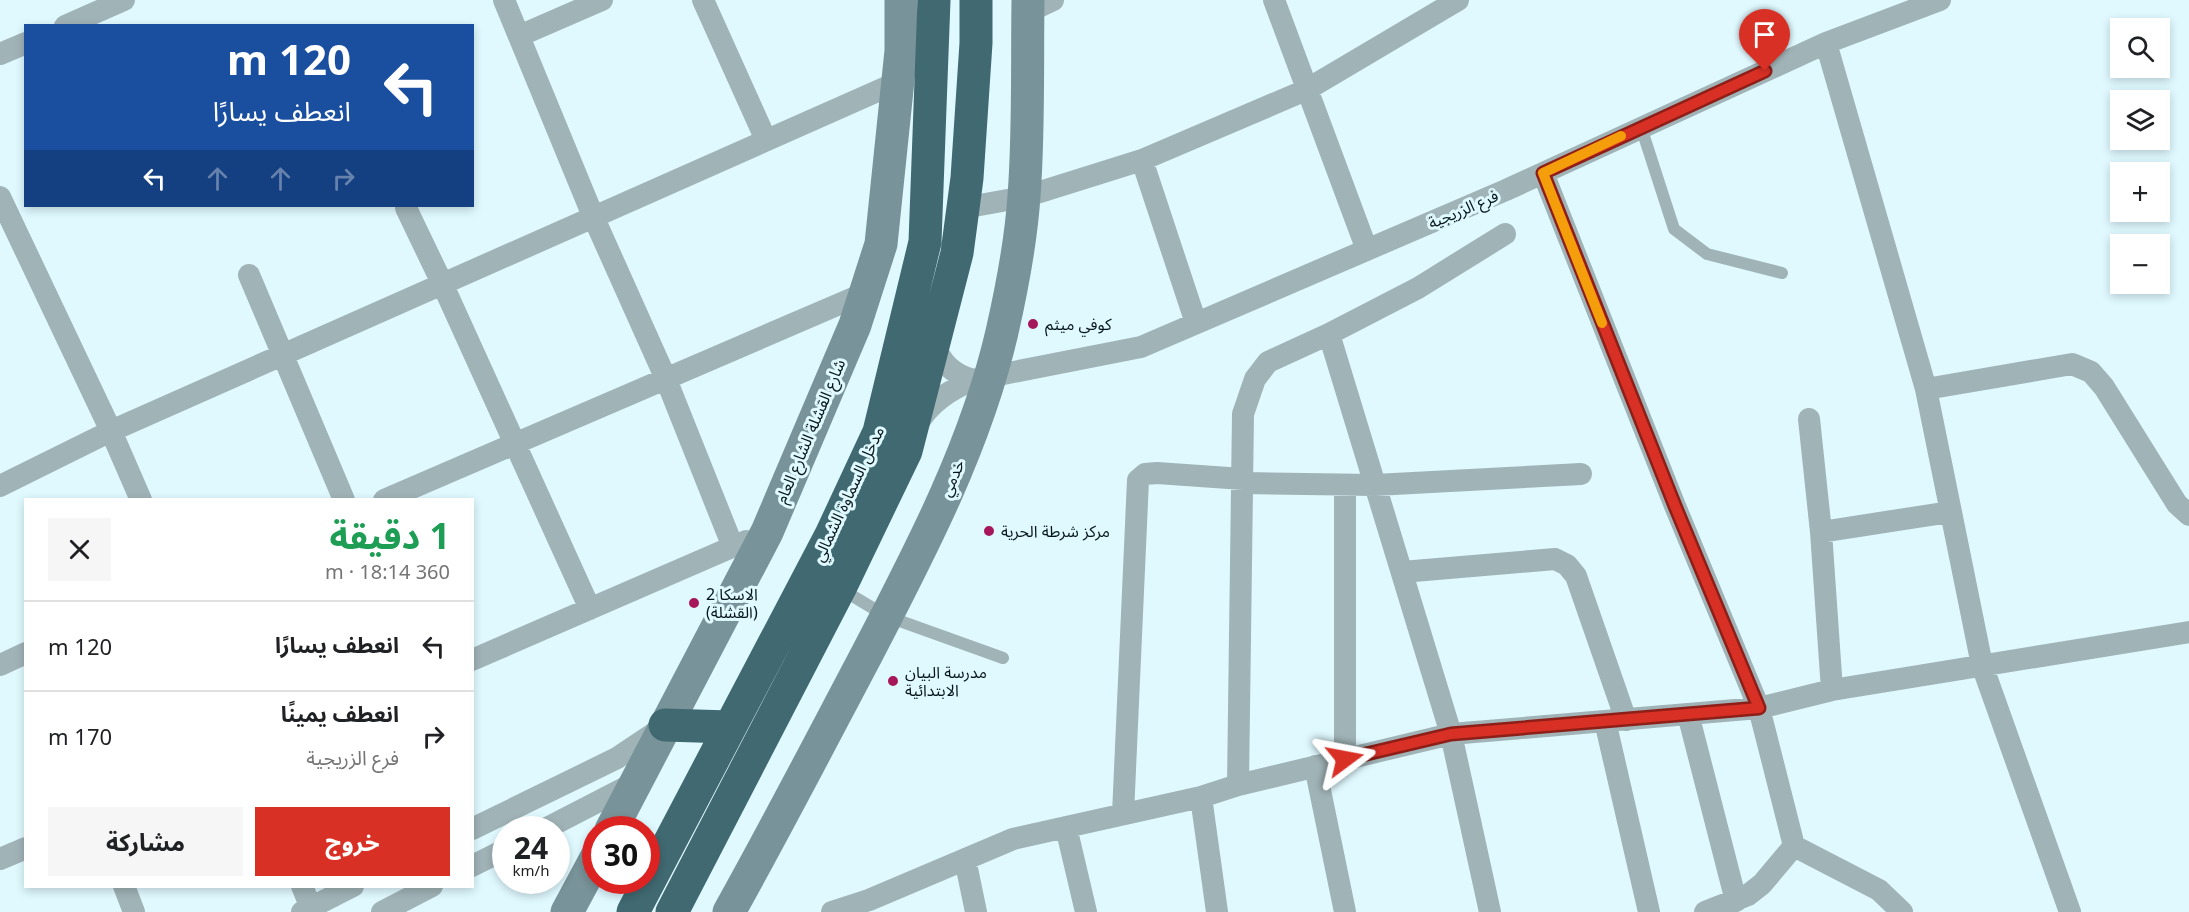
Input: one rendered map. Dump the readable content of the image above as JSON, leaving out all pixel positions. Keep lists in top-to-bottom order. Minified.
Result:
{"streets":{"highway":["مدخل السماوة الشمالي"],"main road":["شارع القشلة الشارع العام","خدمي"],"street":["فرع الزريجية"]},"crossings":[["فرع الزريجية","خدمي"],["فرع الزريجية","مدخل السماوة الشمالي"]],"places":["كوفي ميثم","مركز شرطة الحرية","الاسكا 2 (القشلة)","مدرسة البيان الابتدائية"],"page":{"map_buttons":["+","−"],"turn":["120 m","انعطف يسارًا"],"heading":["1 دقيقة","360 m · 18:14"],"list":[{"name":"انعطف يسارًا","value":"120 m"},{"name":"انعطف يمينًا","note":"فرع الزريجية","value":"170 m"}],"buttons":["خروج","مشاركة"],"speed":"24 km/h","limit":"30"}}
